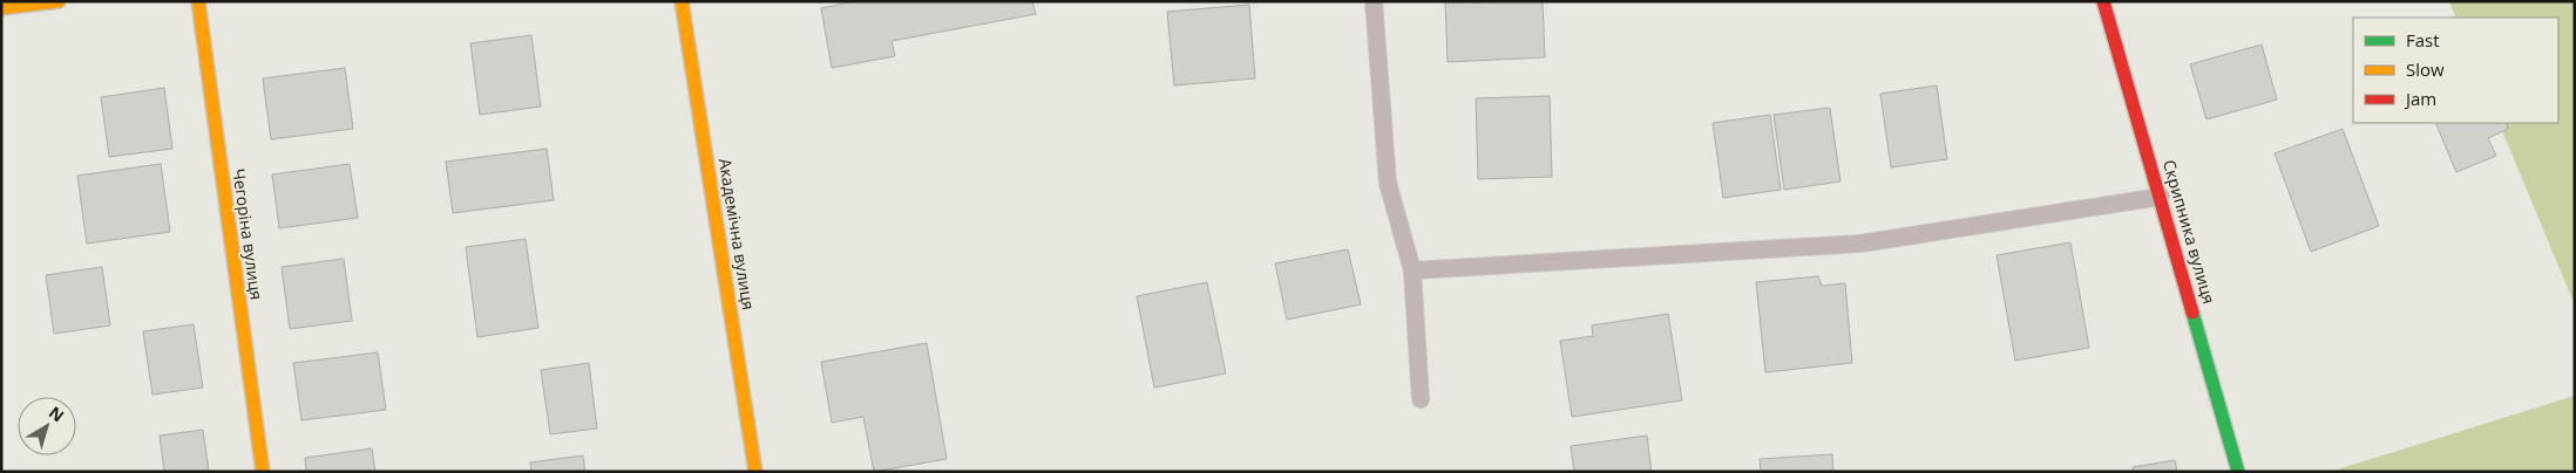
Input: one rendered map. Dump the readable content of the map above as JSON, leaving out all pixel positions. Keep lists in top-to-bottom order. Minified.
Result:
{"streets":{"street":["Скрипника вулиця","Чегоріна вулиця","Академічна вулиця"]},"legend":["Fast","Slow","Jam"],"north":"top right"}
